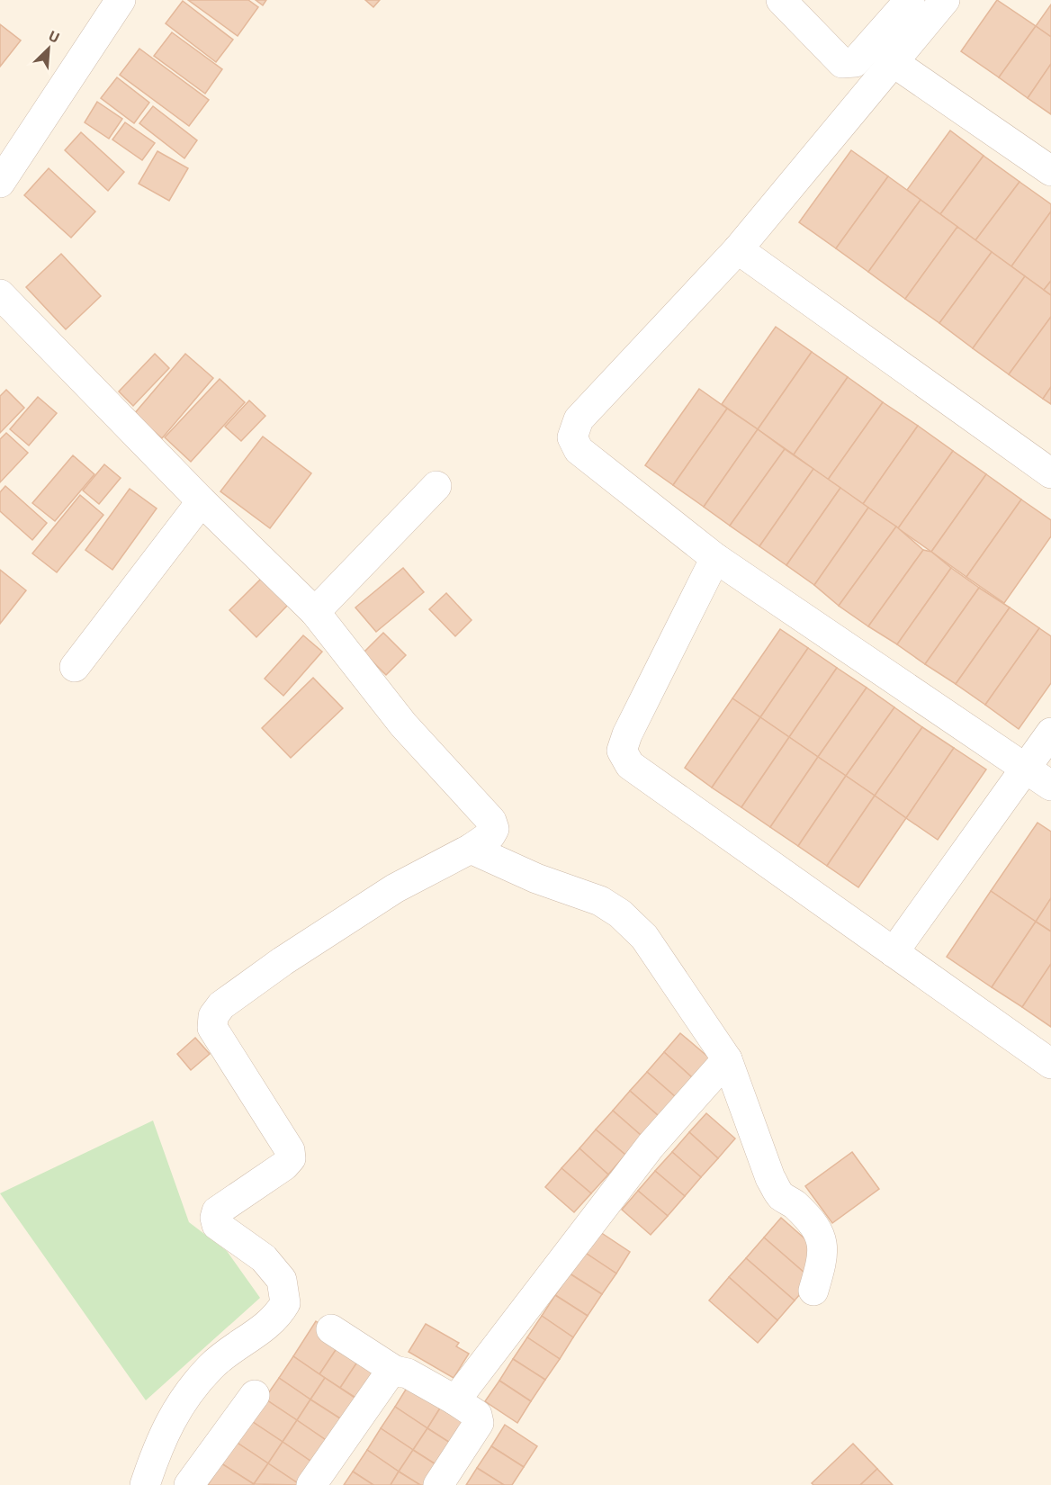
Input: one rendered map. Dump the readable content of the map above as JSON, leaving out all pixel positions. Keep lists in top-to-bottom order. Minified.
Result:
{"north":"top right"}
